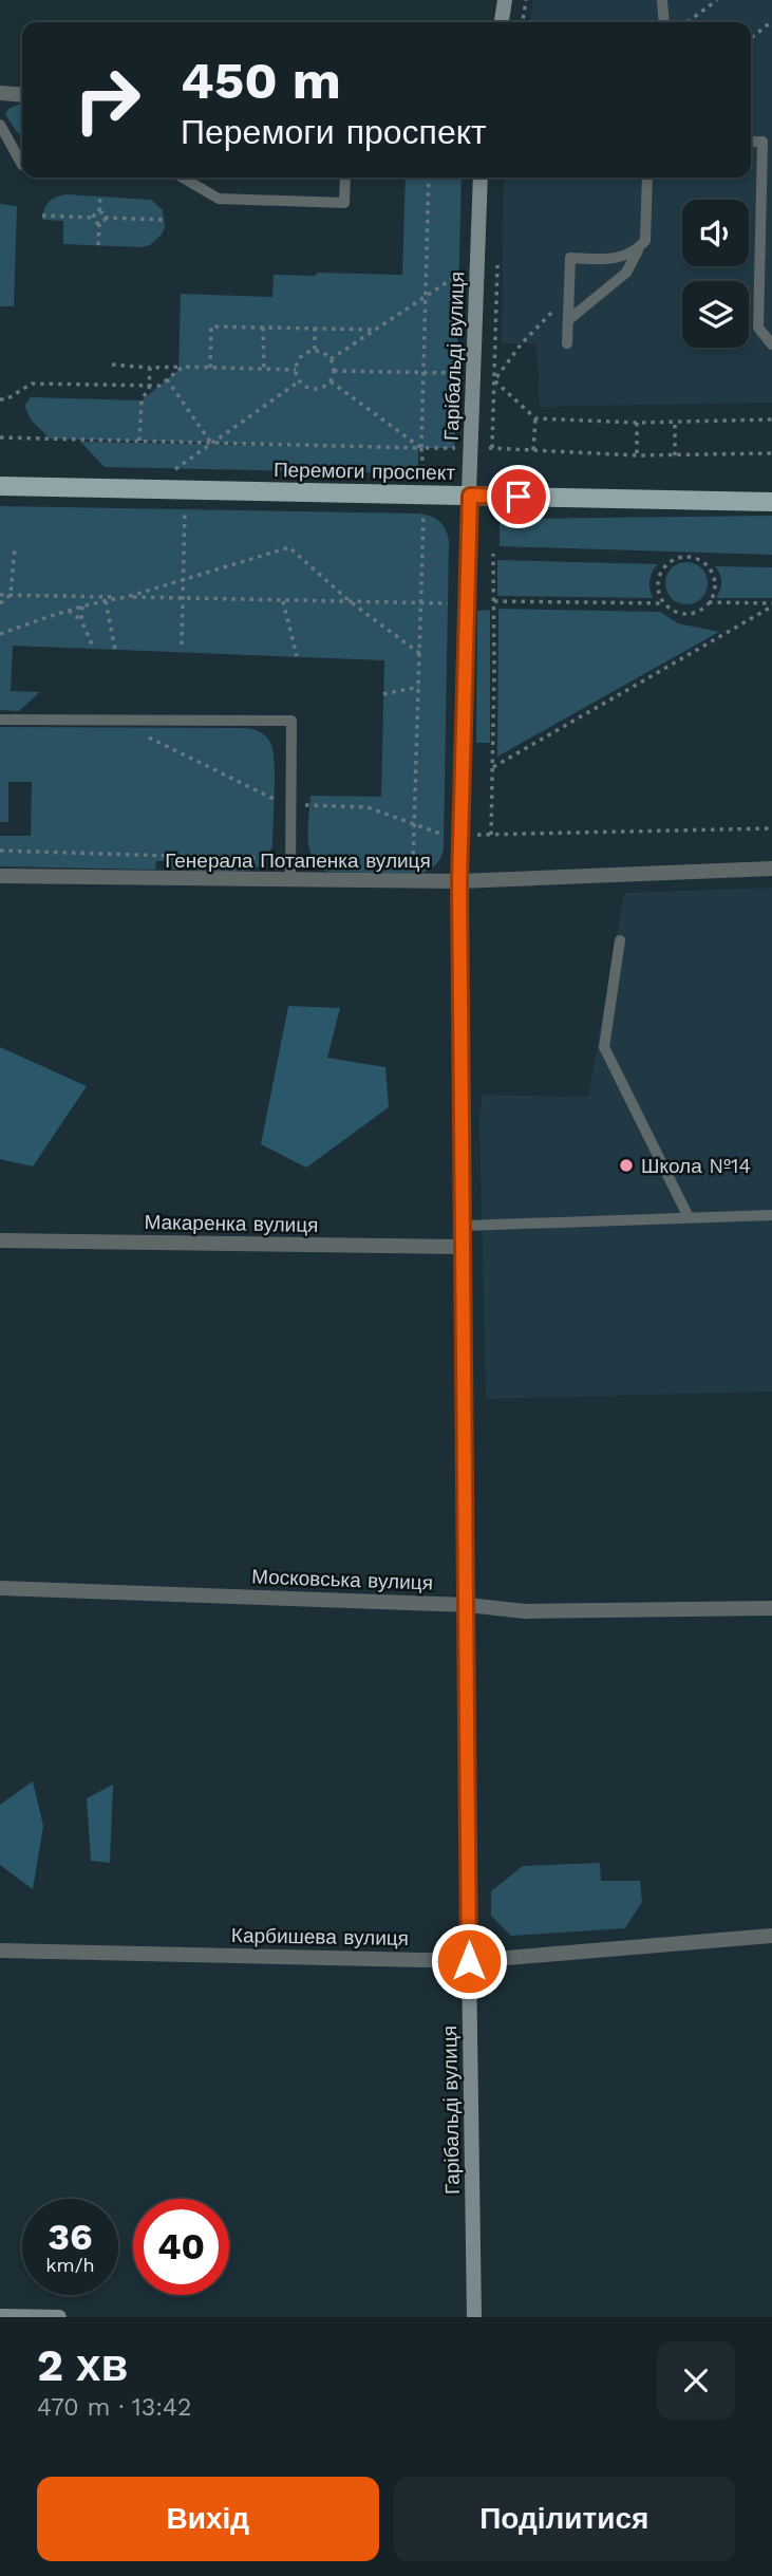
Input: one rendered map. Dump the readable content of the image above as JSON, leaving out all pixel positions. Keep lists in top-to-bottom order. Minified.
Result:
{"streets":{"main road":["Перемоги проспект"],"street":["Гарібальді вулиця","Генерала Потапенка вулиця","Макаренка вулиця","Московська вулиця","Карбишева вулиця"]},"crossings":[["Гарібальді вулиця","Перемоги проспект"],["Гарібальді вулиця","Генерала Потапенка вулиця"],["Гарібальді вулиця","Макаренка вулиця"],["Гарібальді вулиця","Московська вулиця"],["Гарібальді вулиця","Карбишева вулиця"]],"places":["Школа №14"],"page":{"turn":["450 m","Перемоги проспект"],"speed":"36 km/h","limit":"40","heading":["2 хв","470 m · 13:42"],"buttons":["Вихід","Поділитися"]}}
